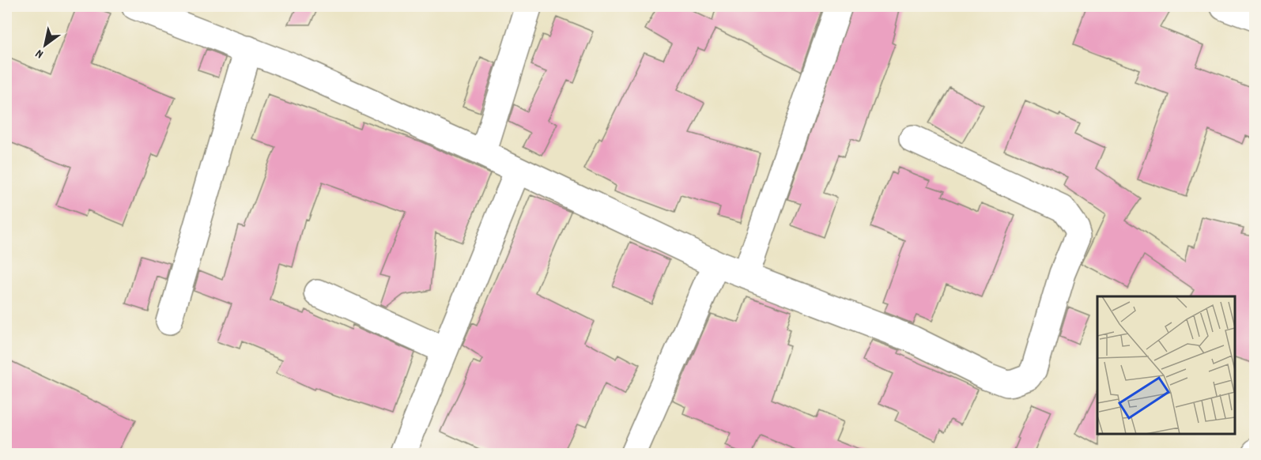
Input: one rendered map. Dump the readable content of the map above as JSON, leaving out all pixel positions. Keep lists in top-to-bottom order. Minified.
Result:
{"north":"bottom left"}
